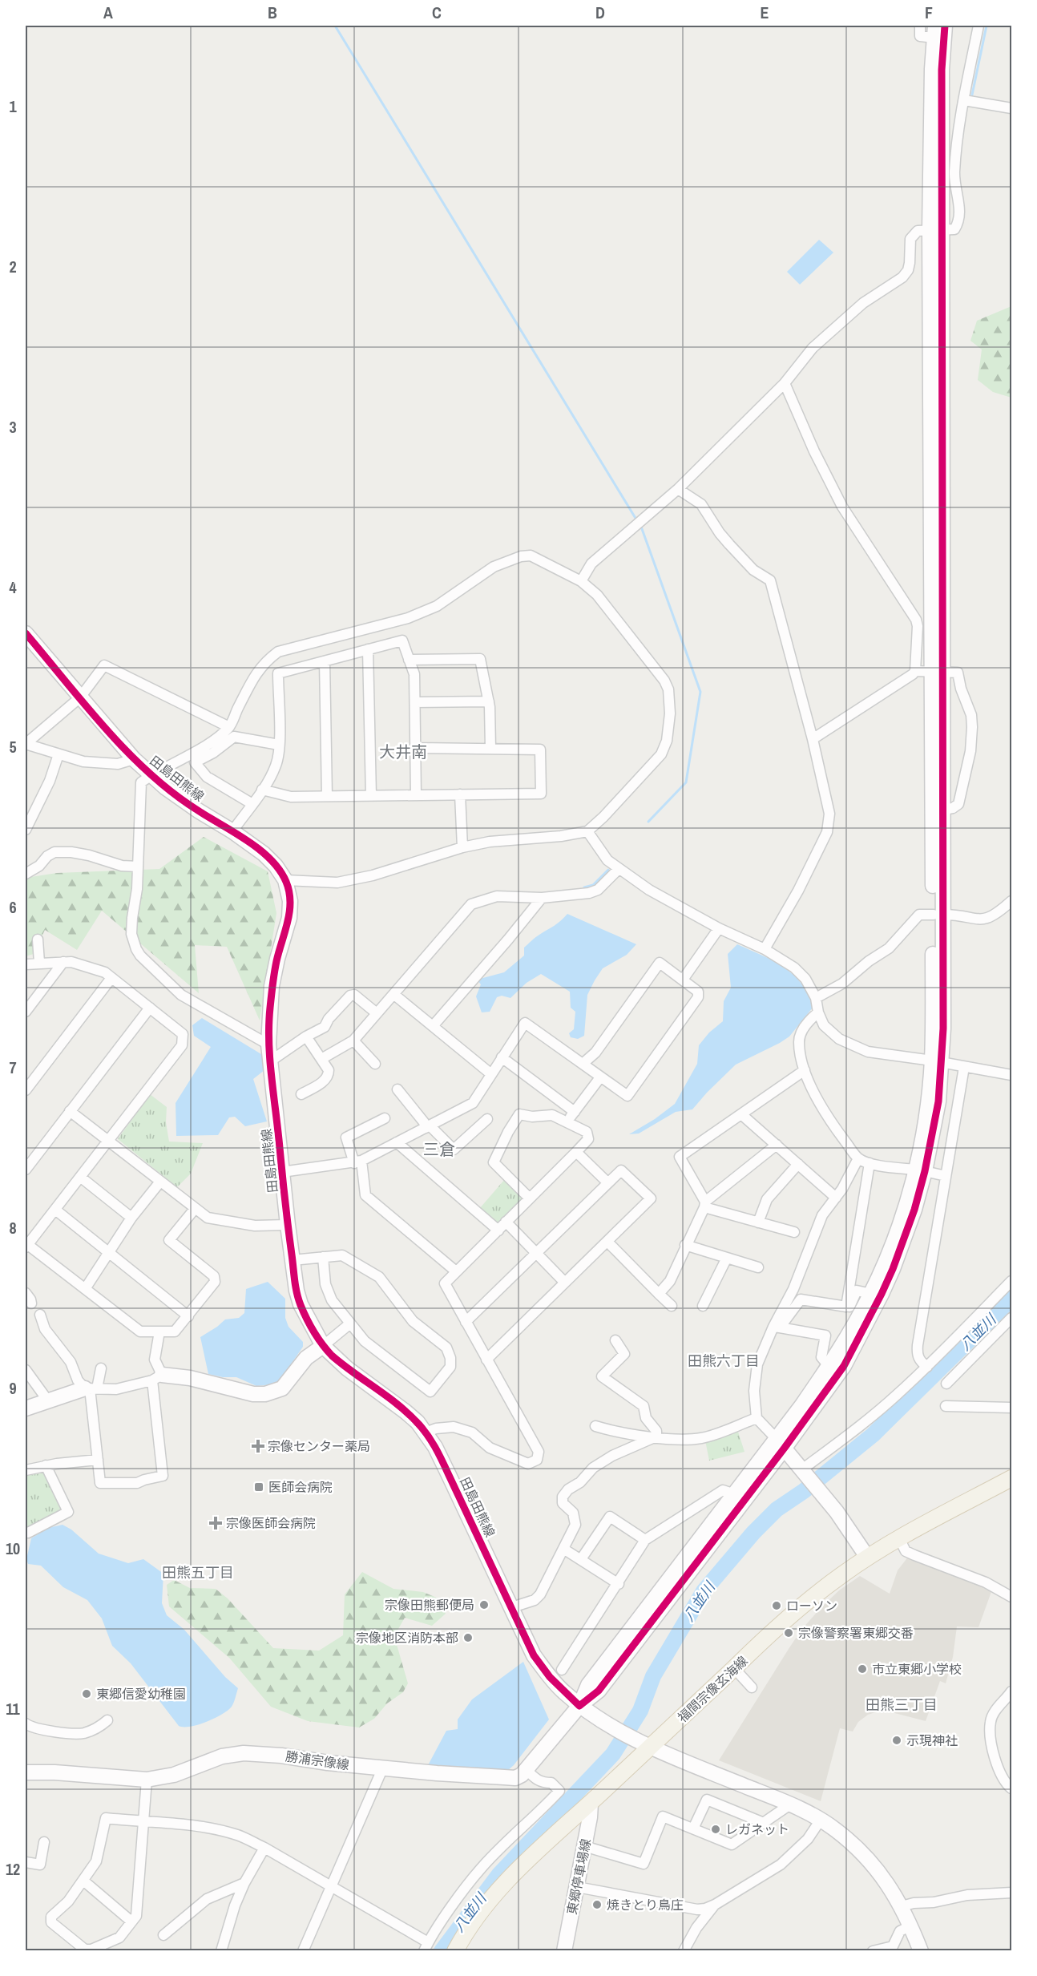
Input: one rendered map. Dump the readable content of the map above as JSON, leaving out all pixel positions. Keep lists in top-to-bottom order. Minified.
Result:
{"streets":{"main road":["福間宗像玄海線"],"street":["田島田熊線","勝浦宗像線","東郷停車場線"]},"crossings":[["田島田熊線","福間宗像玄海線"],["福間宗像玄海線","東郷停車場線"]],"districts":["大井南","三倉","田熊六丁目","田熊五丁目","田熊三丁目"],"water":["八並川"],"places":{"health":["宗像センター薬局","宗像医師会病院"],"transit":["医師会病院"],"other":["宗像田熊郵便局","ローソン","宗像警察署東郷交番","宗像地区消防本部","市立東郷小学校","東郷信愛幼稚園","示現神社","レガネット","焼きとり鳥庄"]},"grid":{"columns":["A","B","C","D","E","F"],"rows":["1","2","3","4","5","6","7","8","9","10","11","12"]}}
